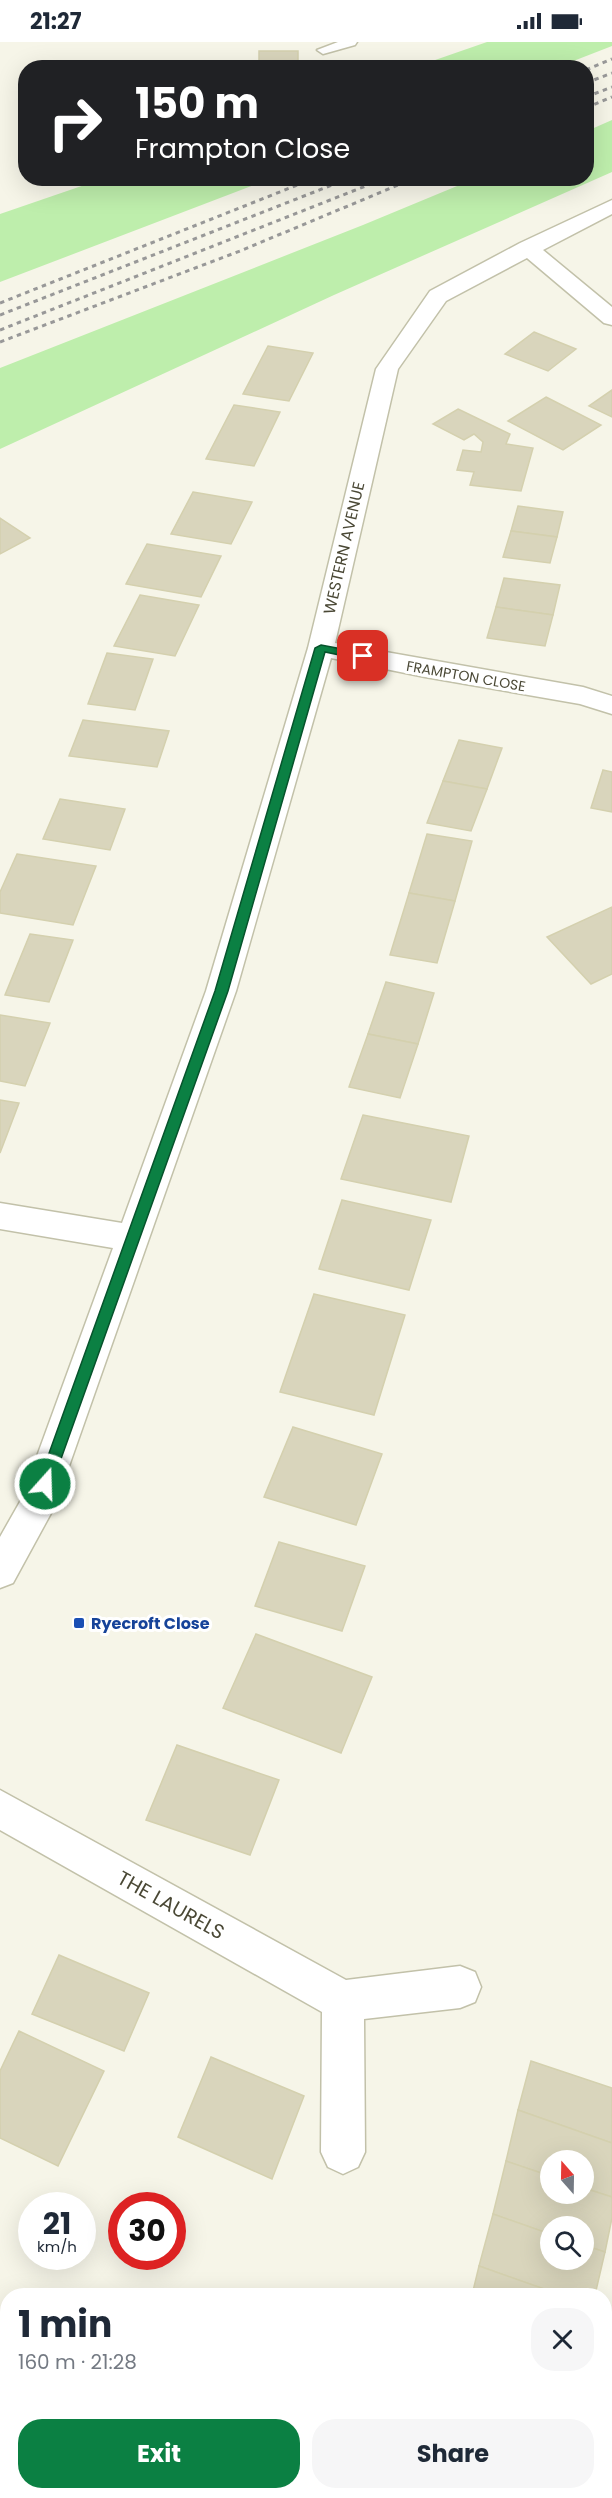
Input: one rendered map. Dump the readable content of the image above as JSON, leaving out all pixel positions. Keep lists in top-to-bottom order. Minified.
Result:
{"streets":{"street":["WESTERN AVENUE","FRAMPTON CLOSE","THE LAURELS"]},"crossings":[["WESTERN AVENUE","FRAMPTON CLOSE"]],"places":{"transit":["Ryecroft Close"]},"north":"top","page":{"status":"21:27","turn":["150 m","Frampton Close"],"speed":"21 km/h","limit":"30","heading":["1 min","160 m · 21:28"],"buttons":["Exit","Share"]}}
